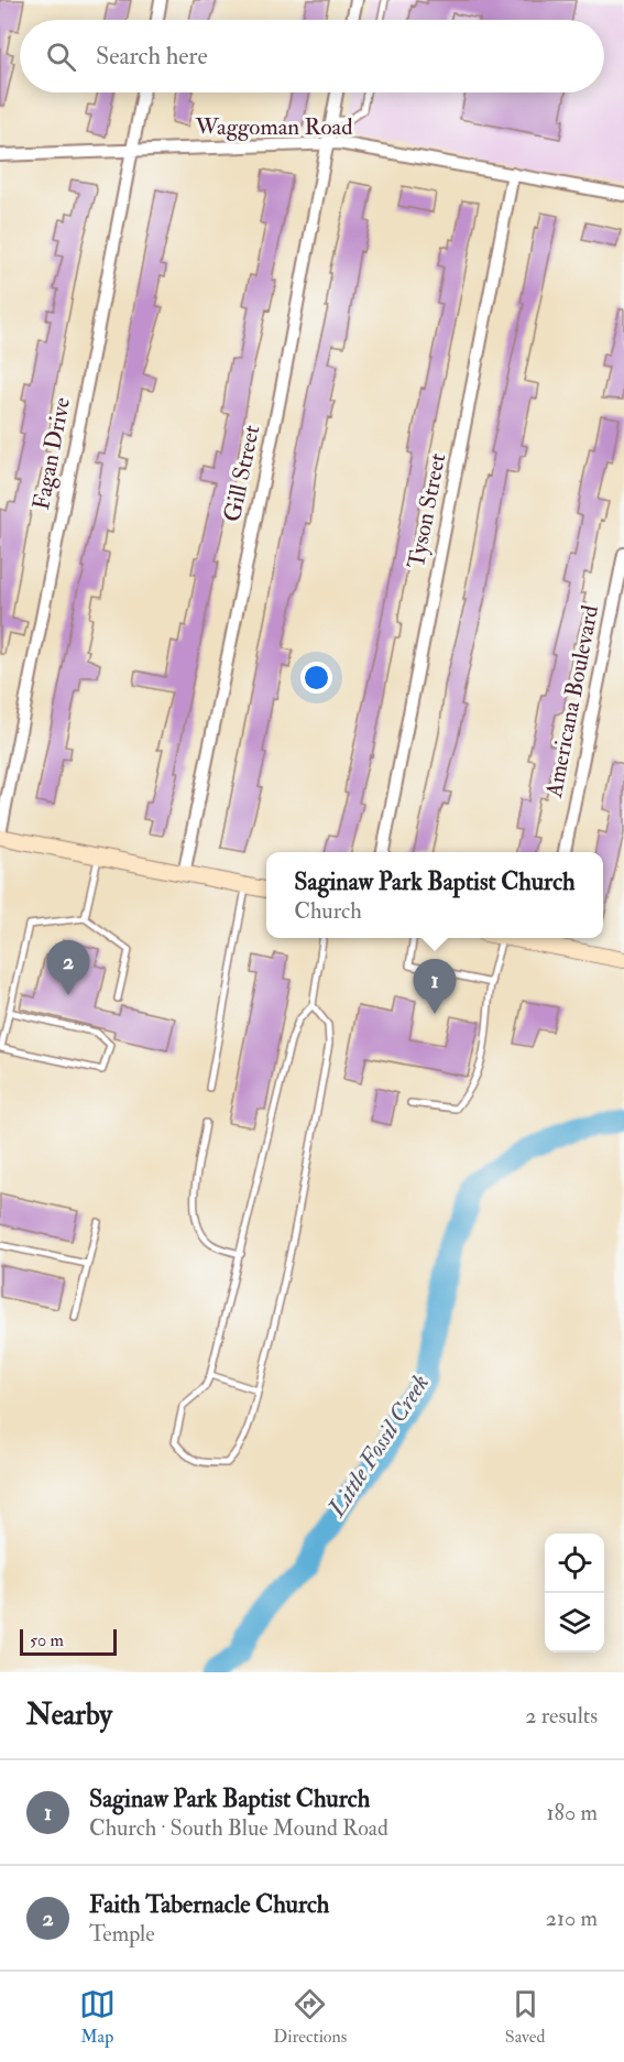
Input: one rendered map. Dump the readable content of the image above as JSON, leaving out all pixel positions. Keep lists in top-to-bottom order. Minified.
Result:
{"streets":{"street":["Waggoman Road","Fagan Drive","Gill Street","Tyson Street","Americana Boulevard"]},"crossings":[["Waggoman Road","Fagan Drive"],["Waggoman Road","Gill Street"],["Waggoman Road","Tyson Street"]],"water":["Little Fossil Creek"],"scale_bar":"50 m","page":{"search":"Search here","popup":["Saginaw Park Baptist Church","Church"],"pins":["2","1"],"scale":"50 m","heading":["Nearby","2 results"],"list":[{"mark":"1","name":"Saginaw Park Baptist Church","note":"Church · South Blue Mound Road","value":"180 m"},{"mark":"2","name":"Faith Tabernacle Church","note":"Temple","value":"210 m"}],"nav":["Map","Directions","Saved"]}}
